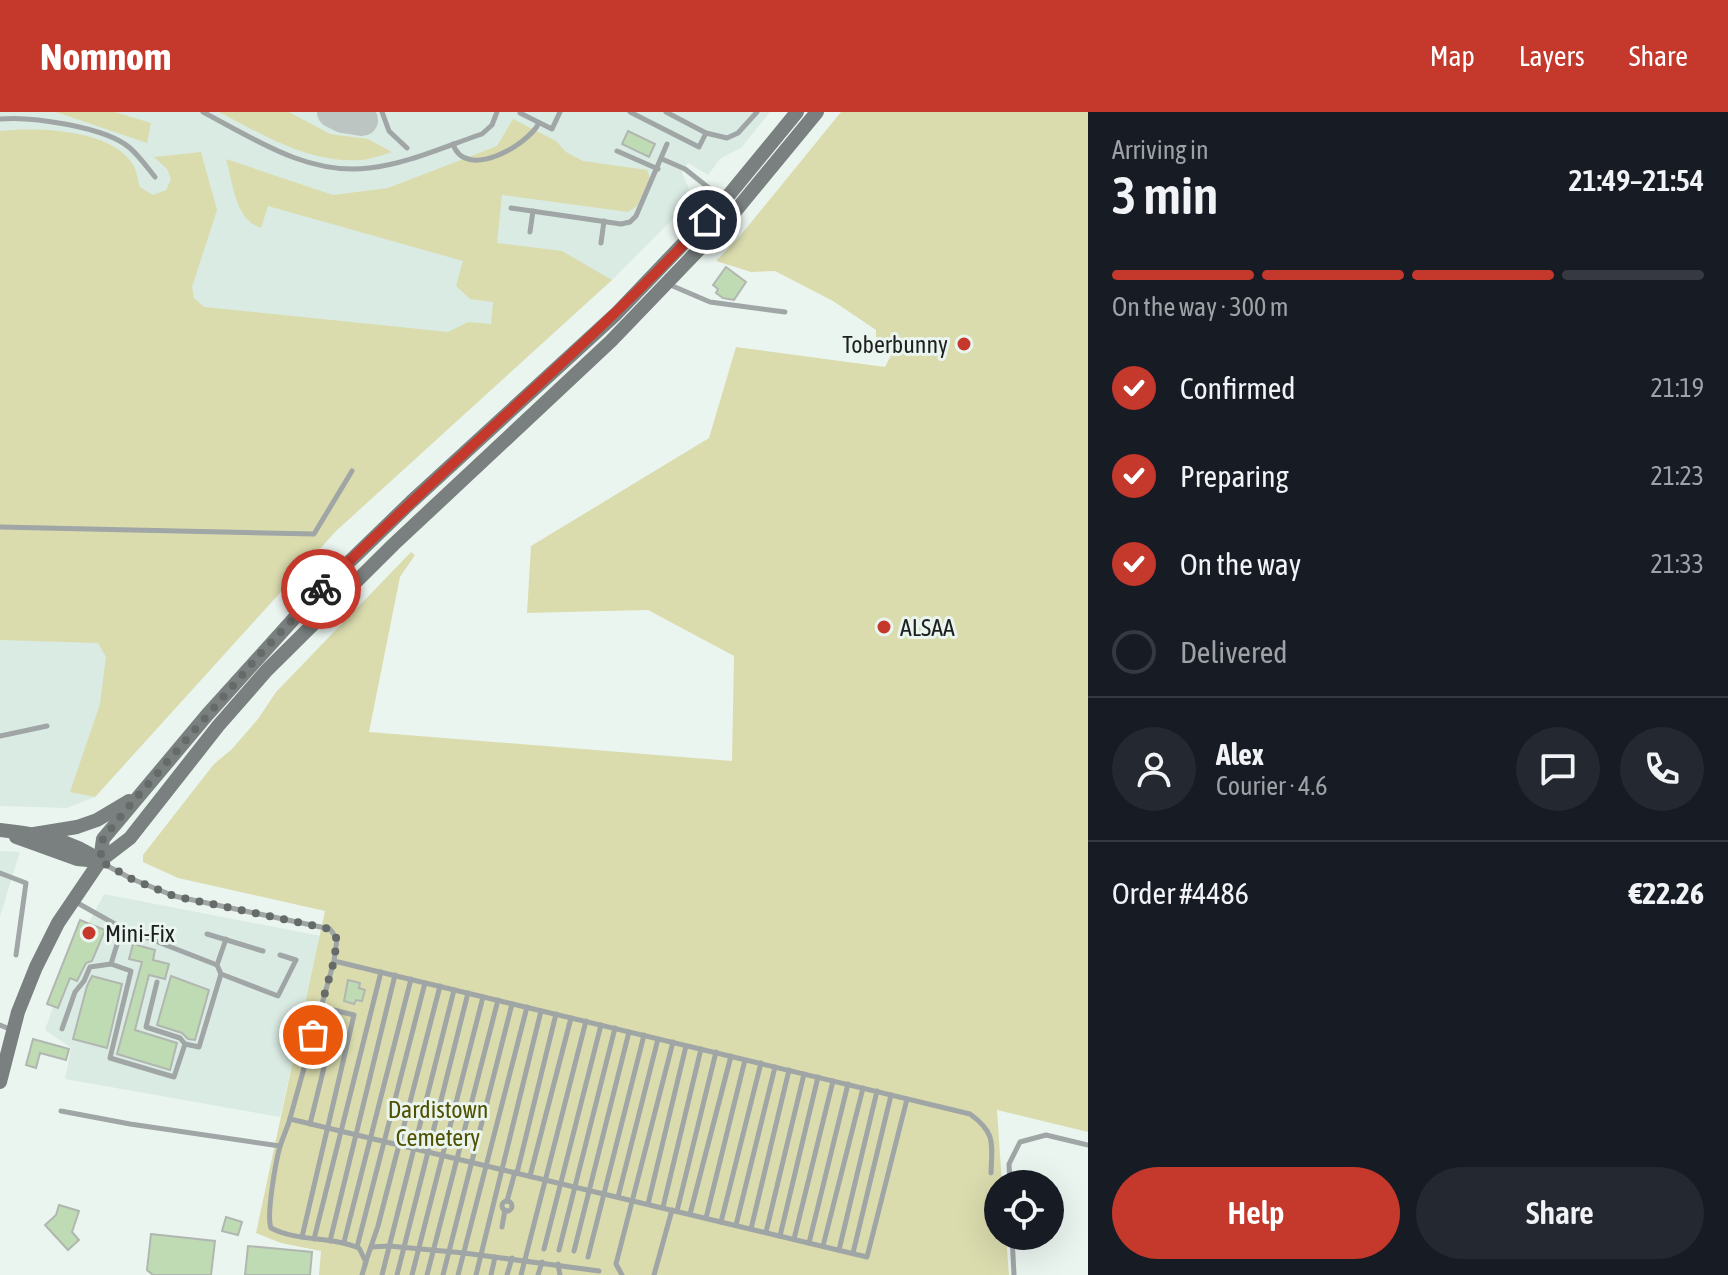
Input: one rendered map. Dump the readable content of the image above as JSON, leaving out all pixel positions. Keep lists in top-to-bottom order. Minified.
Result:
{"parks":["Dardistown Cemetery"],"places":["Toberbunny","ALSAA","Mini-Fix"],"page":{"header":"Nomnom","nav":["Map","Layers","Share"],"heading":["3 min","Arriving in","21:49–21:54"],"panel":["Alex","Courier · 4.6","Order #4486","€22.26"],"bar":"On the way · 300 m","list":[["Confirmed","21:19"],["Preparing","21:23"],["On the way","21:33"],"Delivered"],"buttons":["Help","Share"]}}
